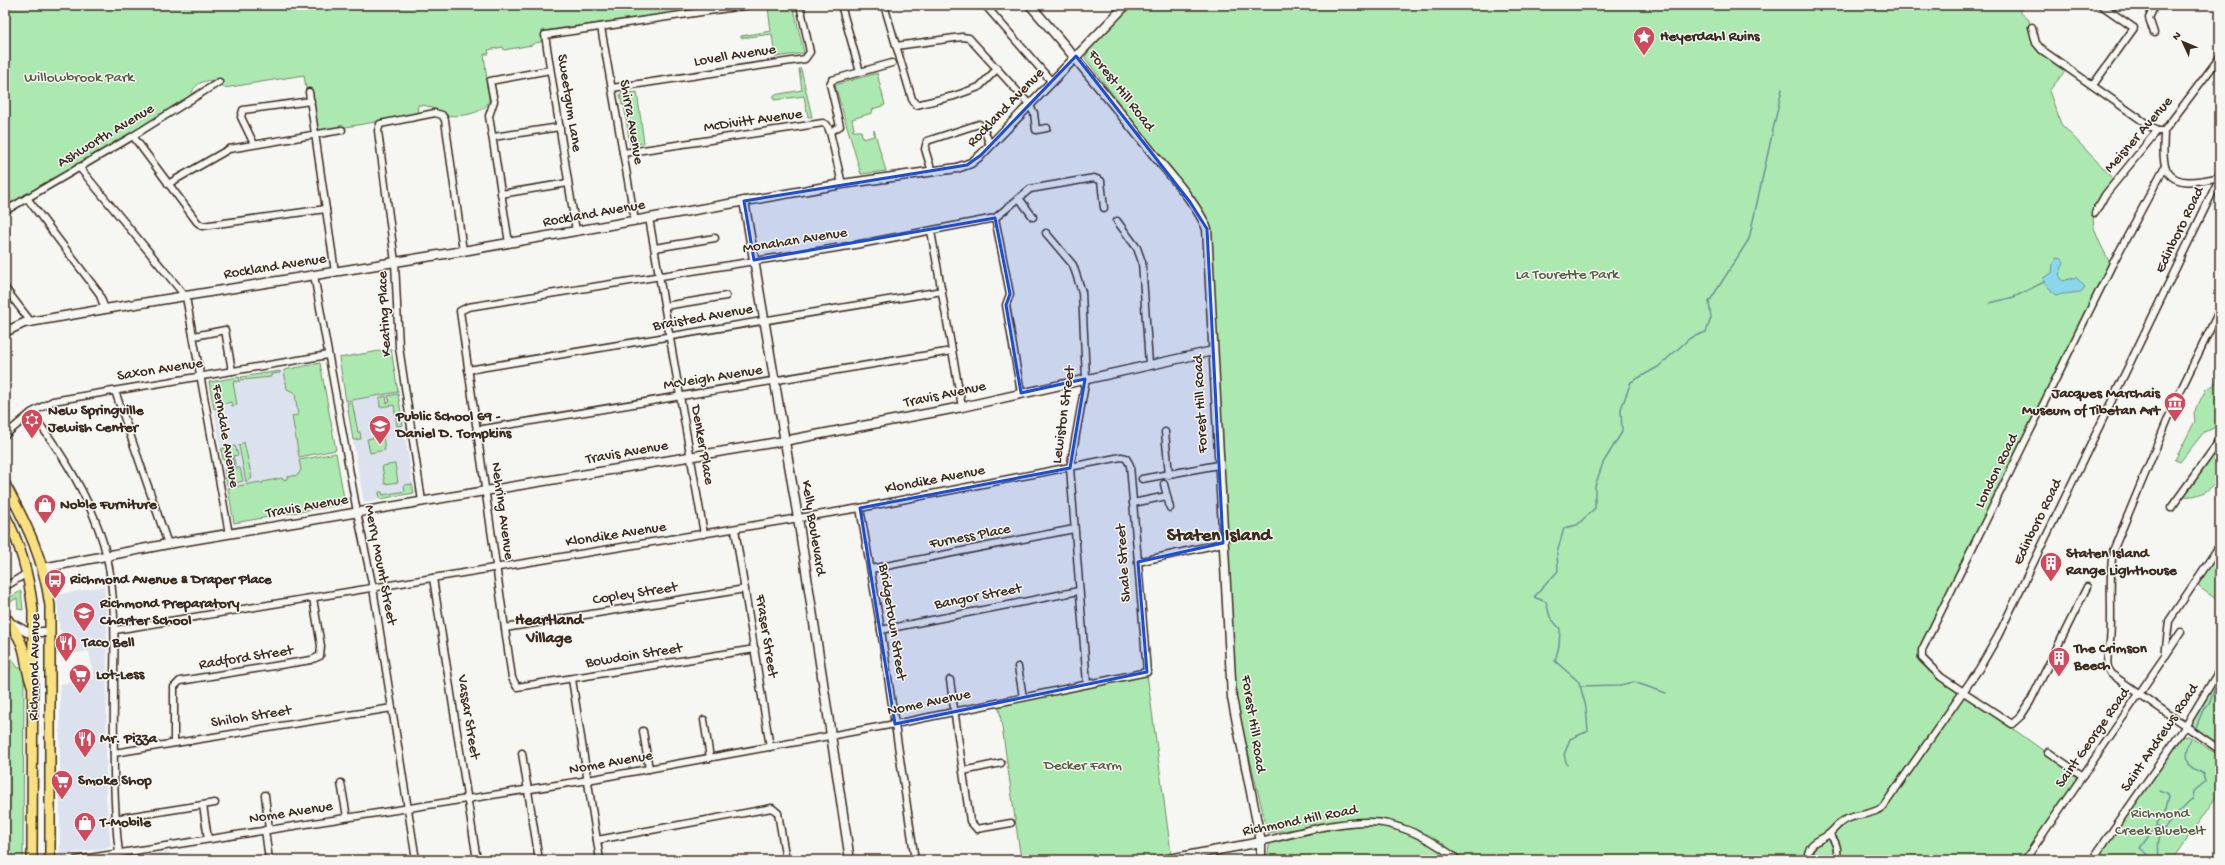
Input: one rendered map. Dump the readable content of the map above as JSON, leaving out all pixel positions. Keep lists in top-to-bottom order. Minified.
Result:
{"streets":{"main road":["Richmond Avenue"],"street":["Lovell Avenue","Forest Hill Road","Sweetgum Lane","Rockland Avenue","McDivitt Avenue","Shirra Avenue","Meisner Avenue","Ashworth Avenue","Edinboro Road","Monahan Avenue","Keating Place","Braisted Avenue","Saxon Avenue","McVeigh Avenue","Travis Avenue","Lewiston Street","Ferndale Avenue","Denker Place","London Road","Klondike Avenue","Nehring Avenue","Kelly Boulevard","Furness Place","Shale Street","Merry Mount Street","Copley Street","Bangor Street","Bridgetown Street","Fraser Street","Bowdoin Street","Radford Street","Nome Avenue","Shiloh Street","Vassar Street","Saint George Road","Saint Andrews Road","Richmond Hill Road"]},"crossings":[["Lovell Avenue","Shirra Avenue"],["Forest Hill Road","Rockland Avenue"],["Forest Hill Road","Travis Avenue"],["Forest Hill Road","Richmond Hill Road"],["Sweetgum Lane","Rockland Avenue"],["Sweetgum Lane","Shirra Avenue"],["Rockland Avenue","Shirra Avenue"],["Rockland Avenue","Keating Place"],["Rockland Avenue","Ferndale Avenue"],["Rockland Avenue","Denker Place"],["Rockland Avenue","Kelly Boulevard"],["Rockland Avenue","Merry Mount Street"],["McDivitt Avenue","Shirra Avenue"],["Edinboro Road","London Road"],["Monahan Avenue","Denker Place"],["Monahan Avenue","Nehring Avenue"],["Monahan Avenue","Kelly Boulevard"],["Keating Place","Travis Avenue"],["Braisted Avenue","Denker Place"],["Braisted Avenue","Nehring Avenue"],["Braisted Avenue","Kelly Boulevard"],["Saxon Avenue","Ferndale Avenue"],["Saxon Avenue","Merry Mount Street"],["McVeigh Avenue","Denker Place"],["McVeigh Avenue","Nehring Avenue"],["McVeigh Avenue","Kelly Boulevard"],["Travis Avenue","Lewiston Street"],["Travis Avenue","Ferndale Avenue"],["Travis Avenue","Denker Place"],["Travis Avenue","Nehring Avenue"],["Travis Avenue","Kelly Boulevard"],["Travis Avenue","Merry Mount Street"],["Travis Avenue","Richmond Avenue"],["Lewiston Street","Klondike Avenue"],["Lewiston Street","Furness Place"],["Lewiston Street","Bangor Street"],["Lewiston Street","Nome Avenue"],["Denker Place","Klondike Avenue"],["Klondike Avenue","Nehring Avenue"],["Klondike Avenue","Kelly Boulevard"],["Klondike Avenue","Shale Street"],["Klondike Avenue","Merry Mount Street"],["Klondike Avenue","Bridgetown Street"],["Klondike Avenue","Fraser Street"],["Klondike Avenue","Radford Street"],["Klondike Avenue","Vassar Street"],["Nehring Avenue","Copley Street"],["Nehring Avenue","Bowdoin Street"],["Kelly Boulevard","Nome Avenue"],["Furness Place","Bridgetown Street"],["Shale Street","Nome Avenue"],["Merry Mount Street","Nome Avenue"],["Merry Mount Street","Shiloh Street"],["Copley Street","Fraser Street"],["Bangor Street","Bridgetown Street"],["Bridgetown Street","Nome Avenue"],["Fraser Street","Bowdoin Street"],["Fraser Street","Nome Avenue"],["Radford Street","Shiloh Street"],["Nome Avenue","Vassar Street"]],"districts":["Staten Island","Heartland Village"],"parks":["Willowbrook Park","La Tourette Park","Decker Farm","Richmond Creek Bluebelt"],"places":{"place":["Heyerdahl Ruins"],"museum":["Jacques Marchais Museum of Tibetan Art"],"synagogue":["New Springville Jewish Center"],"school or university":["Public School 69 - Daniel D. Tompkins","Richmond Preparatory Charter School"],"shop":["Noble Furniture","T-Mobile"],"building":["Staten Island Range Lighthouse","The Crimson Beech"],"bus stop":["Richmond Avenue & Draper Place"],"restaurant":["Taco Bell","Mr. Pizza"],"supermarket":["Lot-Less","Smoke Shop"]},"north":"top left"}
